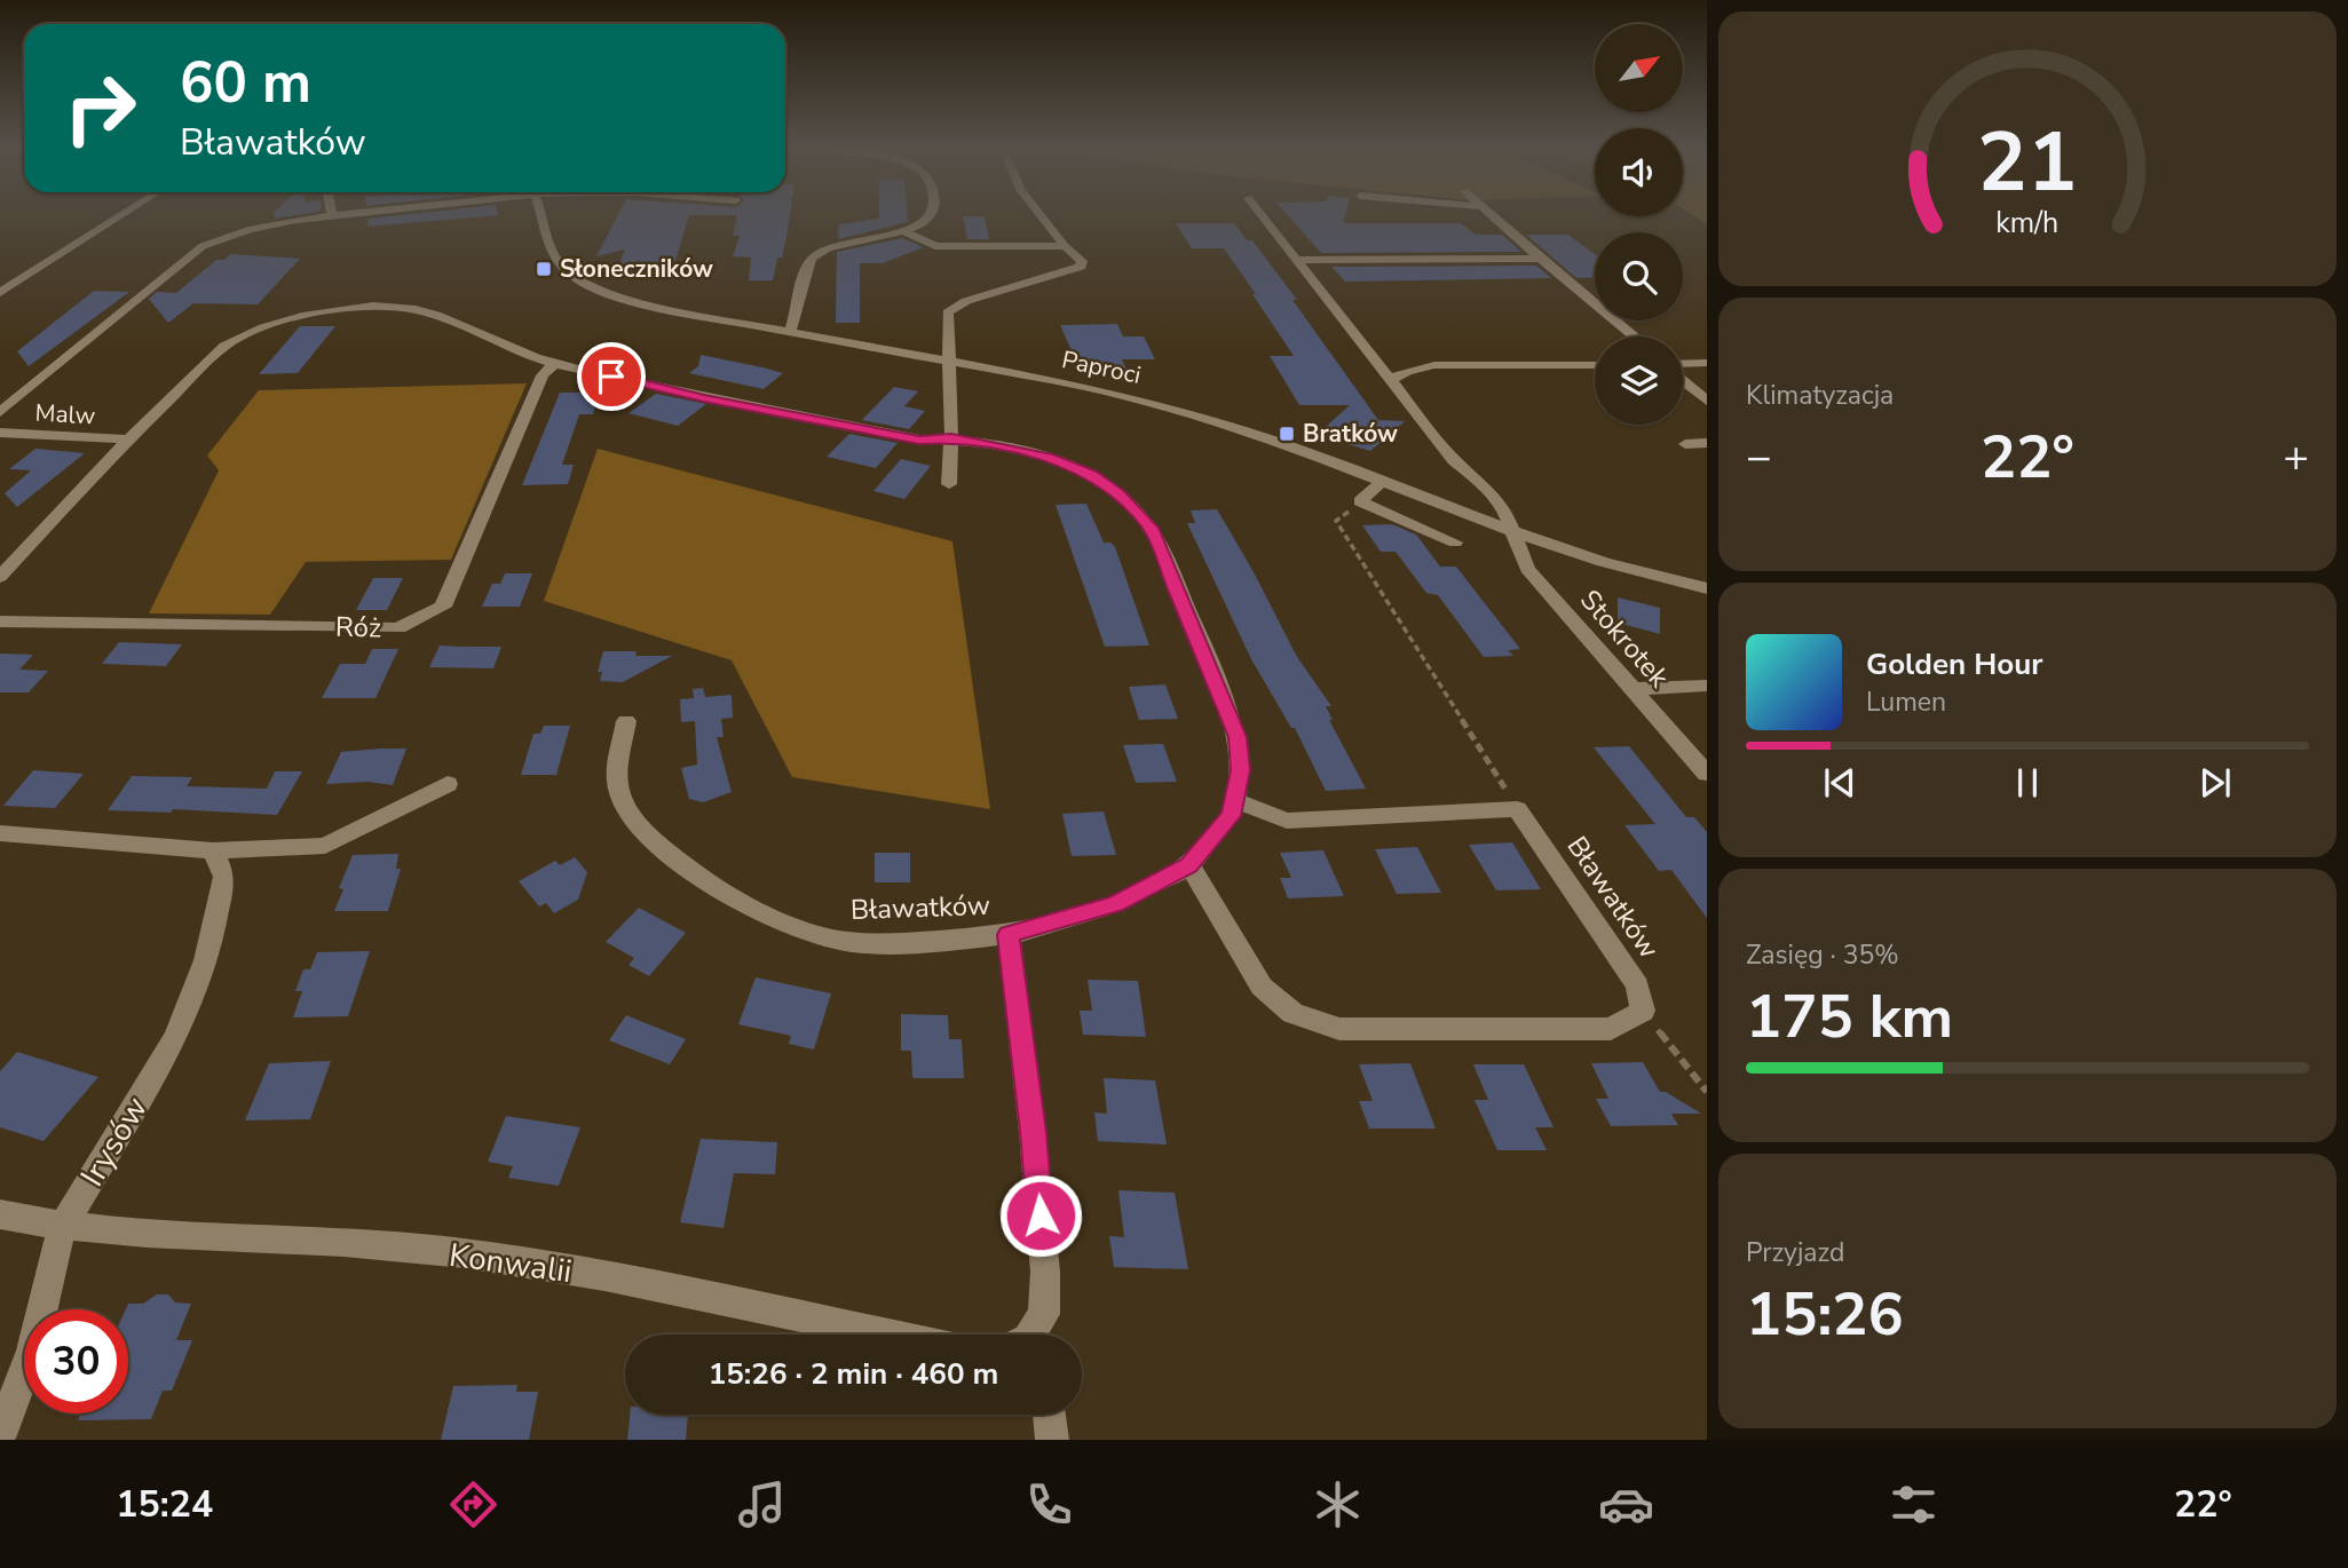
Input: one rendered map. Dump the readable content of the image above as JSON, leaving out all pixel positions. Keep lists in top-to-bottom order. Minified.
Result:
{"streets":{"street":["Paproci","Malw","Róż","Stokrotek","Bławatków","Irysów","Konwalii"]},"crossings":[["Paproci","Stokrotek"],["Irysów","Konwalii"]],"places":{"transit":["Słoneczników","Bratków"]},"north":"top right","page":{"turn":["60 m","Bławatków"],"tile":["Klimatyzacja",["Zasięg · 35%","175 km"],["Przyjazd","15:26"]],"heat":["−","22°","+"],"song":["Golden Hour","Lumen"],"limit":"30","trip":"15:26 · 2 min · 460 m","tabs":["15:24","22°"],"gauge":["21","km/h"]}}
